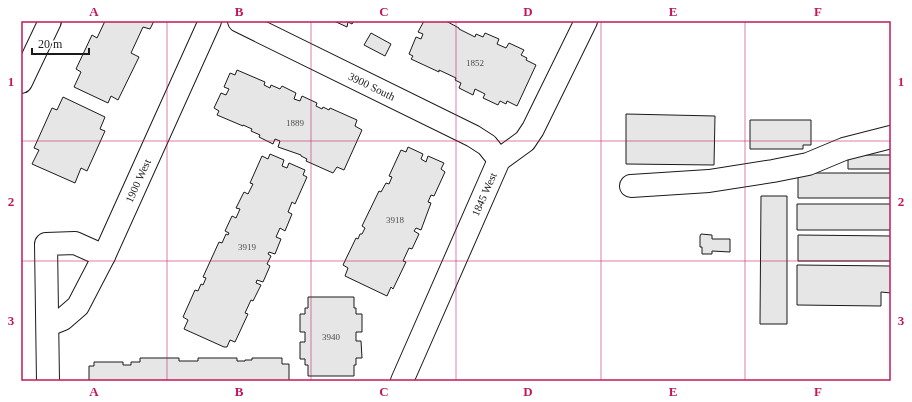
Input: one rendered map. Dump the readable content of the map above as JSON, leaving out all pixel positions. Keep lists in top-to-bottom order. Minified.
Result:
{"streets":{"street":["3900 South","1900 West","1845 West"]},"crossings":[["3900 South","1845 West"]],"house_numbers":["1852","1889","3918","3919","3940"],"scale_bar":"20 m","grid":{"columns":["A","B","C","D","E","F"],"rows":["1","2","3"]}}
